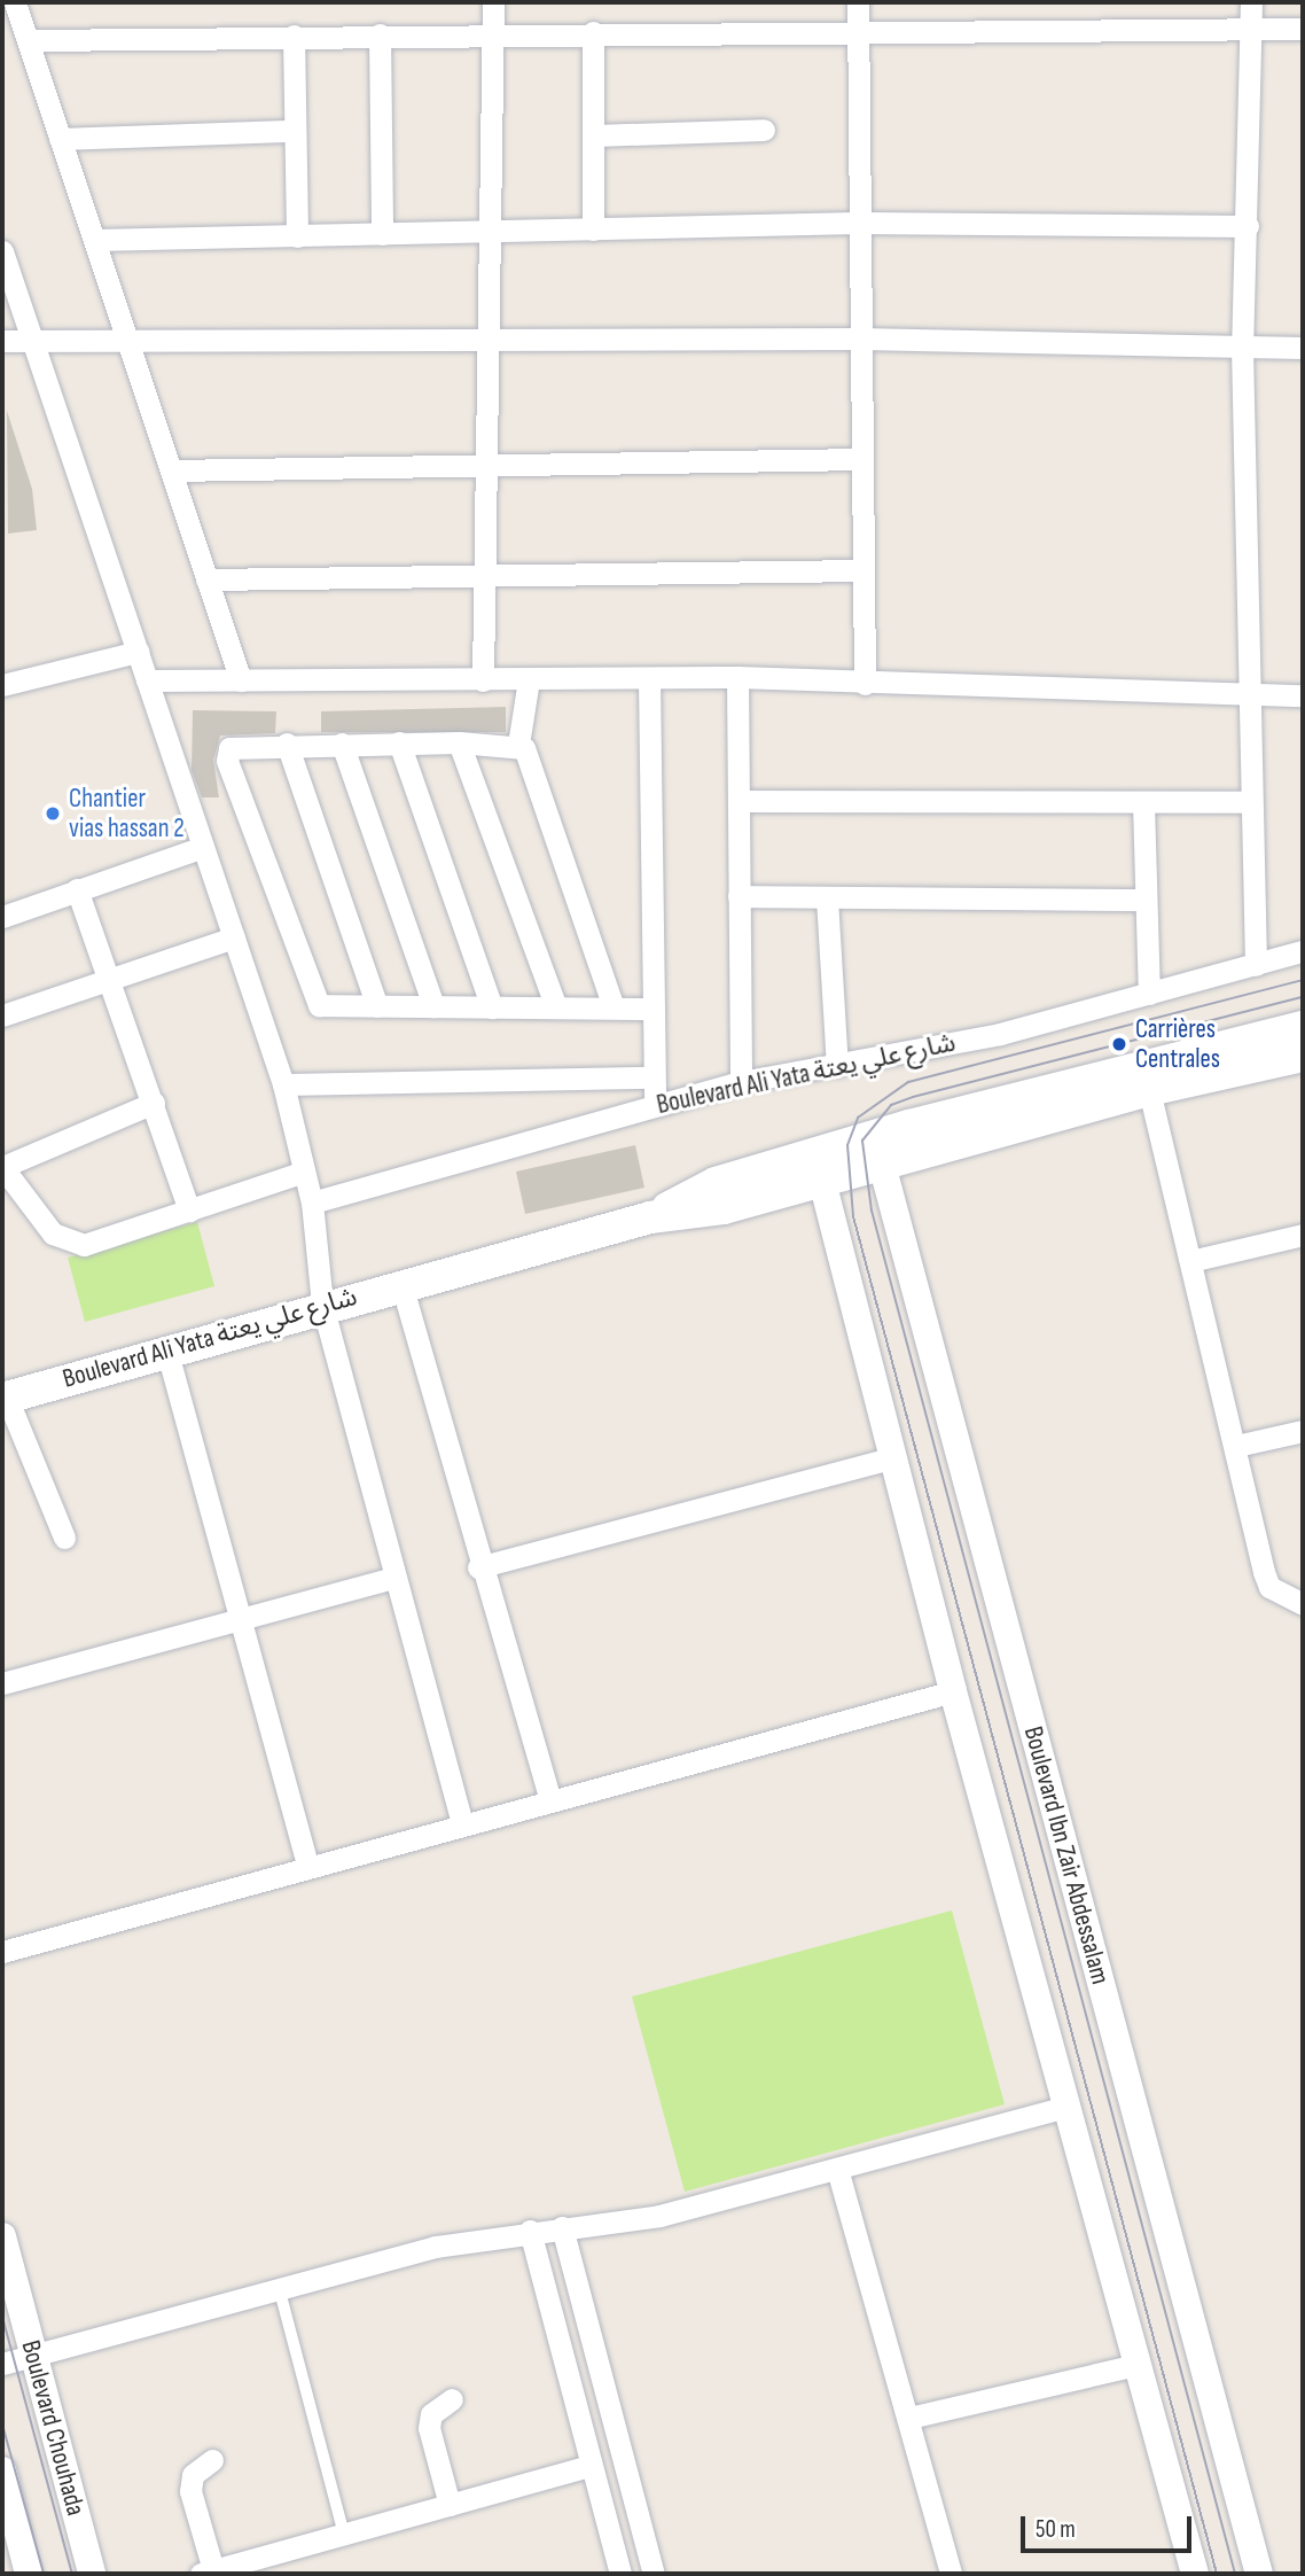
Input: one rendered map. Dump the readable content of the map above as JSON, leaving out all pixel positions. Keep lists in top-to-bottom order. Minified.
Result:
{"streets":{"main road":["Boulevard Ali Yata شارع علي يعتة"],"street":["Boulevard Ibn Zair Abdessalam","Boulevard Chouhada"]},"crossings":[["Boulevard Ali Yata شارع علي يعتة","Boulevard Ibn Zair Abdessalam"]],"places":["Chantier vias hassan 2","Carrières Centrales"],"scale_bar":"50 m"}
